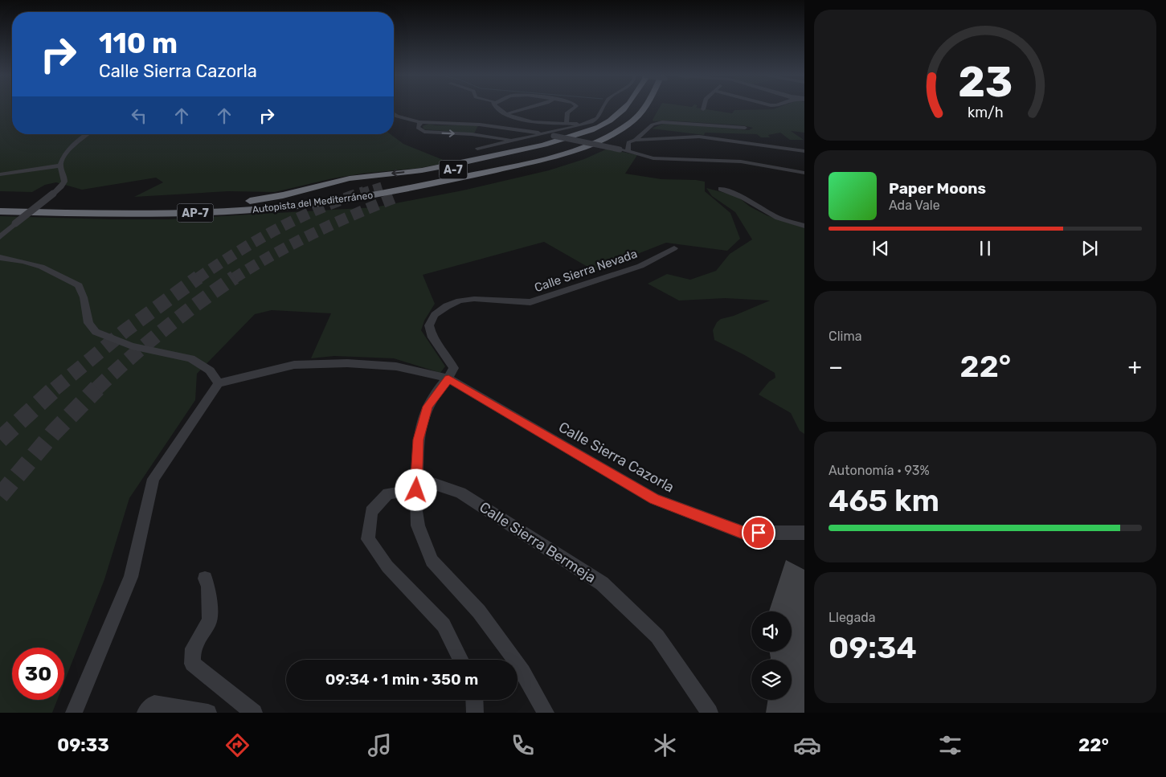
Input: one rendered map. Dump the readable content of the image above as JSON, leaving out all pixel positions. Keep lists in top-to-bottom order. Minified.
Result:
{"streets":{"highway":["A-7","Autopista del Mediterráneo","AP-7"],"street":["Calle Sierra Nevada","Calle Sierra Cazorla","Calle Sierra Bermeja"]},"crossings":[["A-7","Autopista del Mediterráneo"],["Calle Sierra Nevada","Calle Sierra Cazorla"]],"page":{"turn":["110 m","Calle Sierra Cazorla"],"song":["Paper Moons","Ada Vale"],"tile":["Clima",["Autonomía · 93%","465 km"],["Llegada","09:34"]],"heat":["−","22°","+"],"limit":"30","trip":"09:34 · 1 min · 350 m","tabs":["09:33","22°"],"gauge":["23","km/h"]}}
